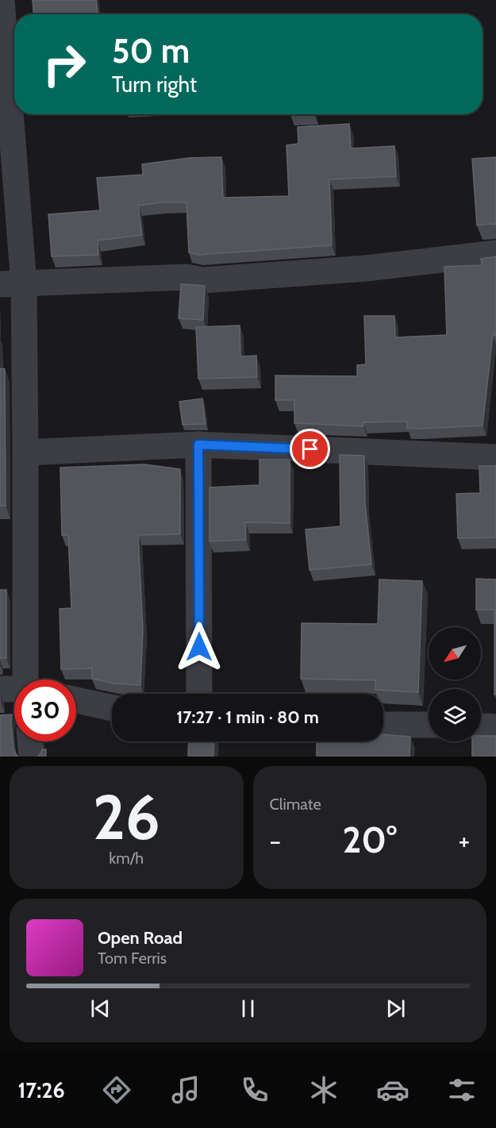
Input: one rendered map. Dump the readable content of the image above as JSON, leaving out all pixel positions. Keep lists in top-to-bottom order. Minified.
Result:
{"north":"bottom left","page":{"turn":["50 m","Turn right"],"limit":"30","trip":"17:27 · 1 min · 80 m","tile":[["26","km/h"],"Climate"],"heat":["−","20°","+"],"song":["Open Road","Tom Ferris"],"tabs":"17:26"}}
